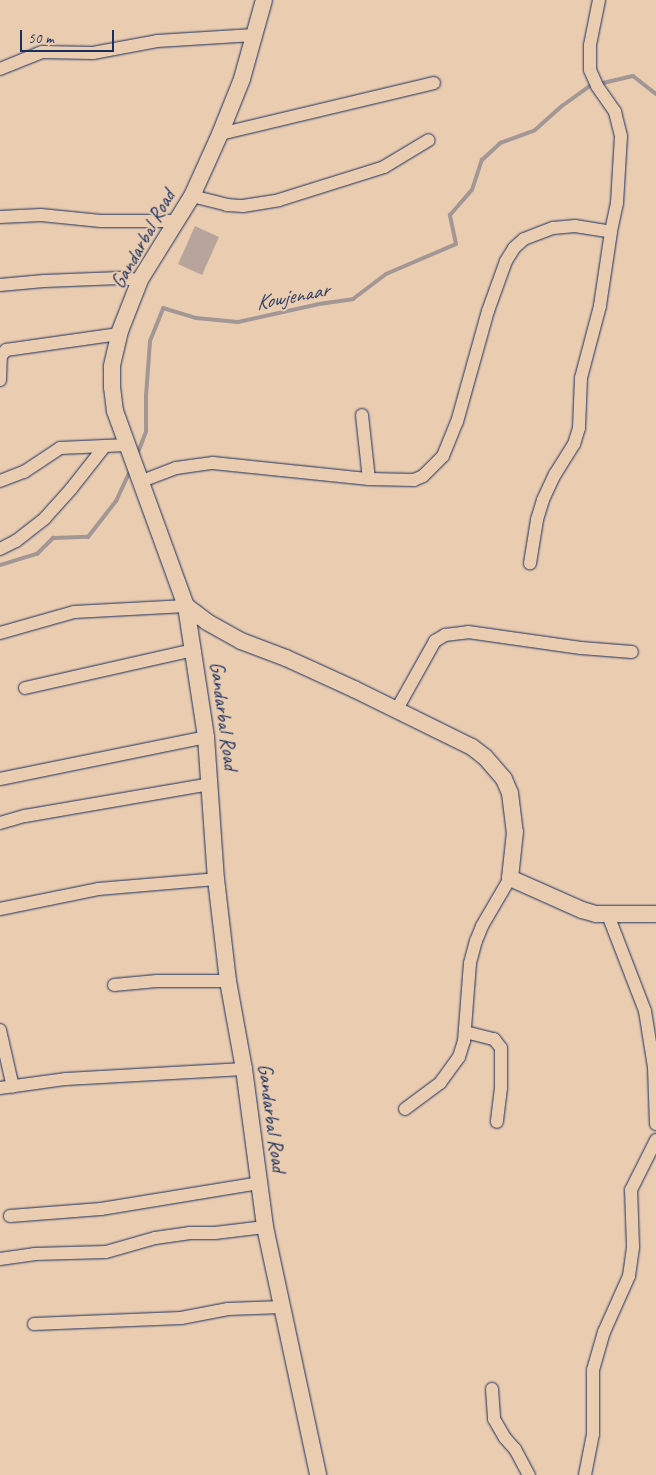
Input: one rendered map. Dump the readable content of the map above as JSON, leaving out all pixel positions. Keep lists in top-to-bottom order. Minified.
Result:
{"streets":{"street":["Gandarbal Road"]},"water":["Kowjenaar"],"scale_bar":"50 m"}
